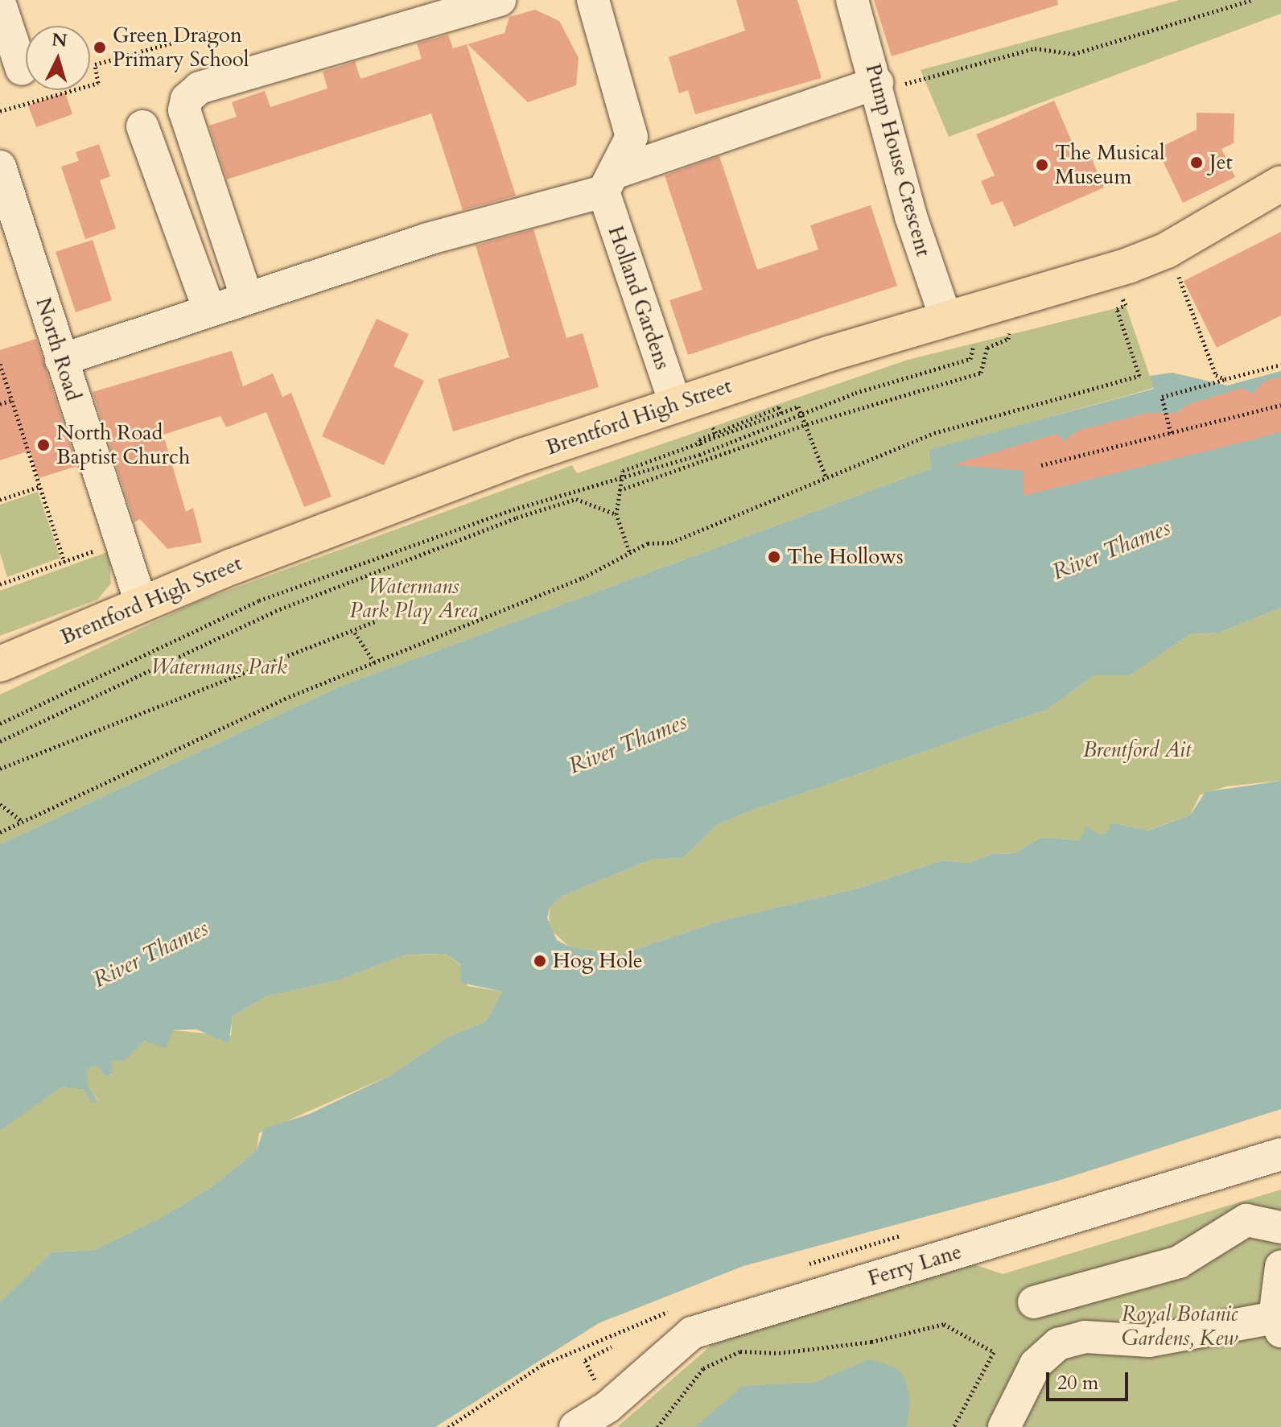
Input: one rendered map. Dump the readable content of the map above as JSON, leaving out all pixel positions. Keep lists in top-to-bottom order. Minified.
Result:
{"streets":{"main road":["Brentford High Street"],"street":["Pump House Crescent","Holland Gardens","North Road","Ferry Lane"]},"crossings":[["Pump House Crescent","Brentford High Street"],["Holland Gardens","Brentford High Street"],["North Road","Brentford High Street"]],"water":["River Thames"],"parks":["Watermans Park Play Area","Watermans Park","Brentford Ait","Royal Botanic Gardens, Kew"],"places":["Green Dragon Primary School","Jet","The Musical Museum","North Road Baptist Church","The Hollows","Hog Hole"],"scale_bar":"20 m","north":"top"}
